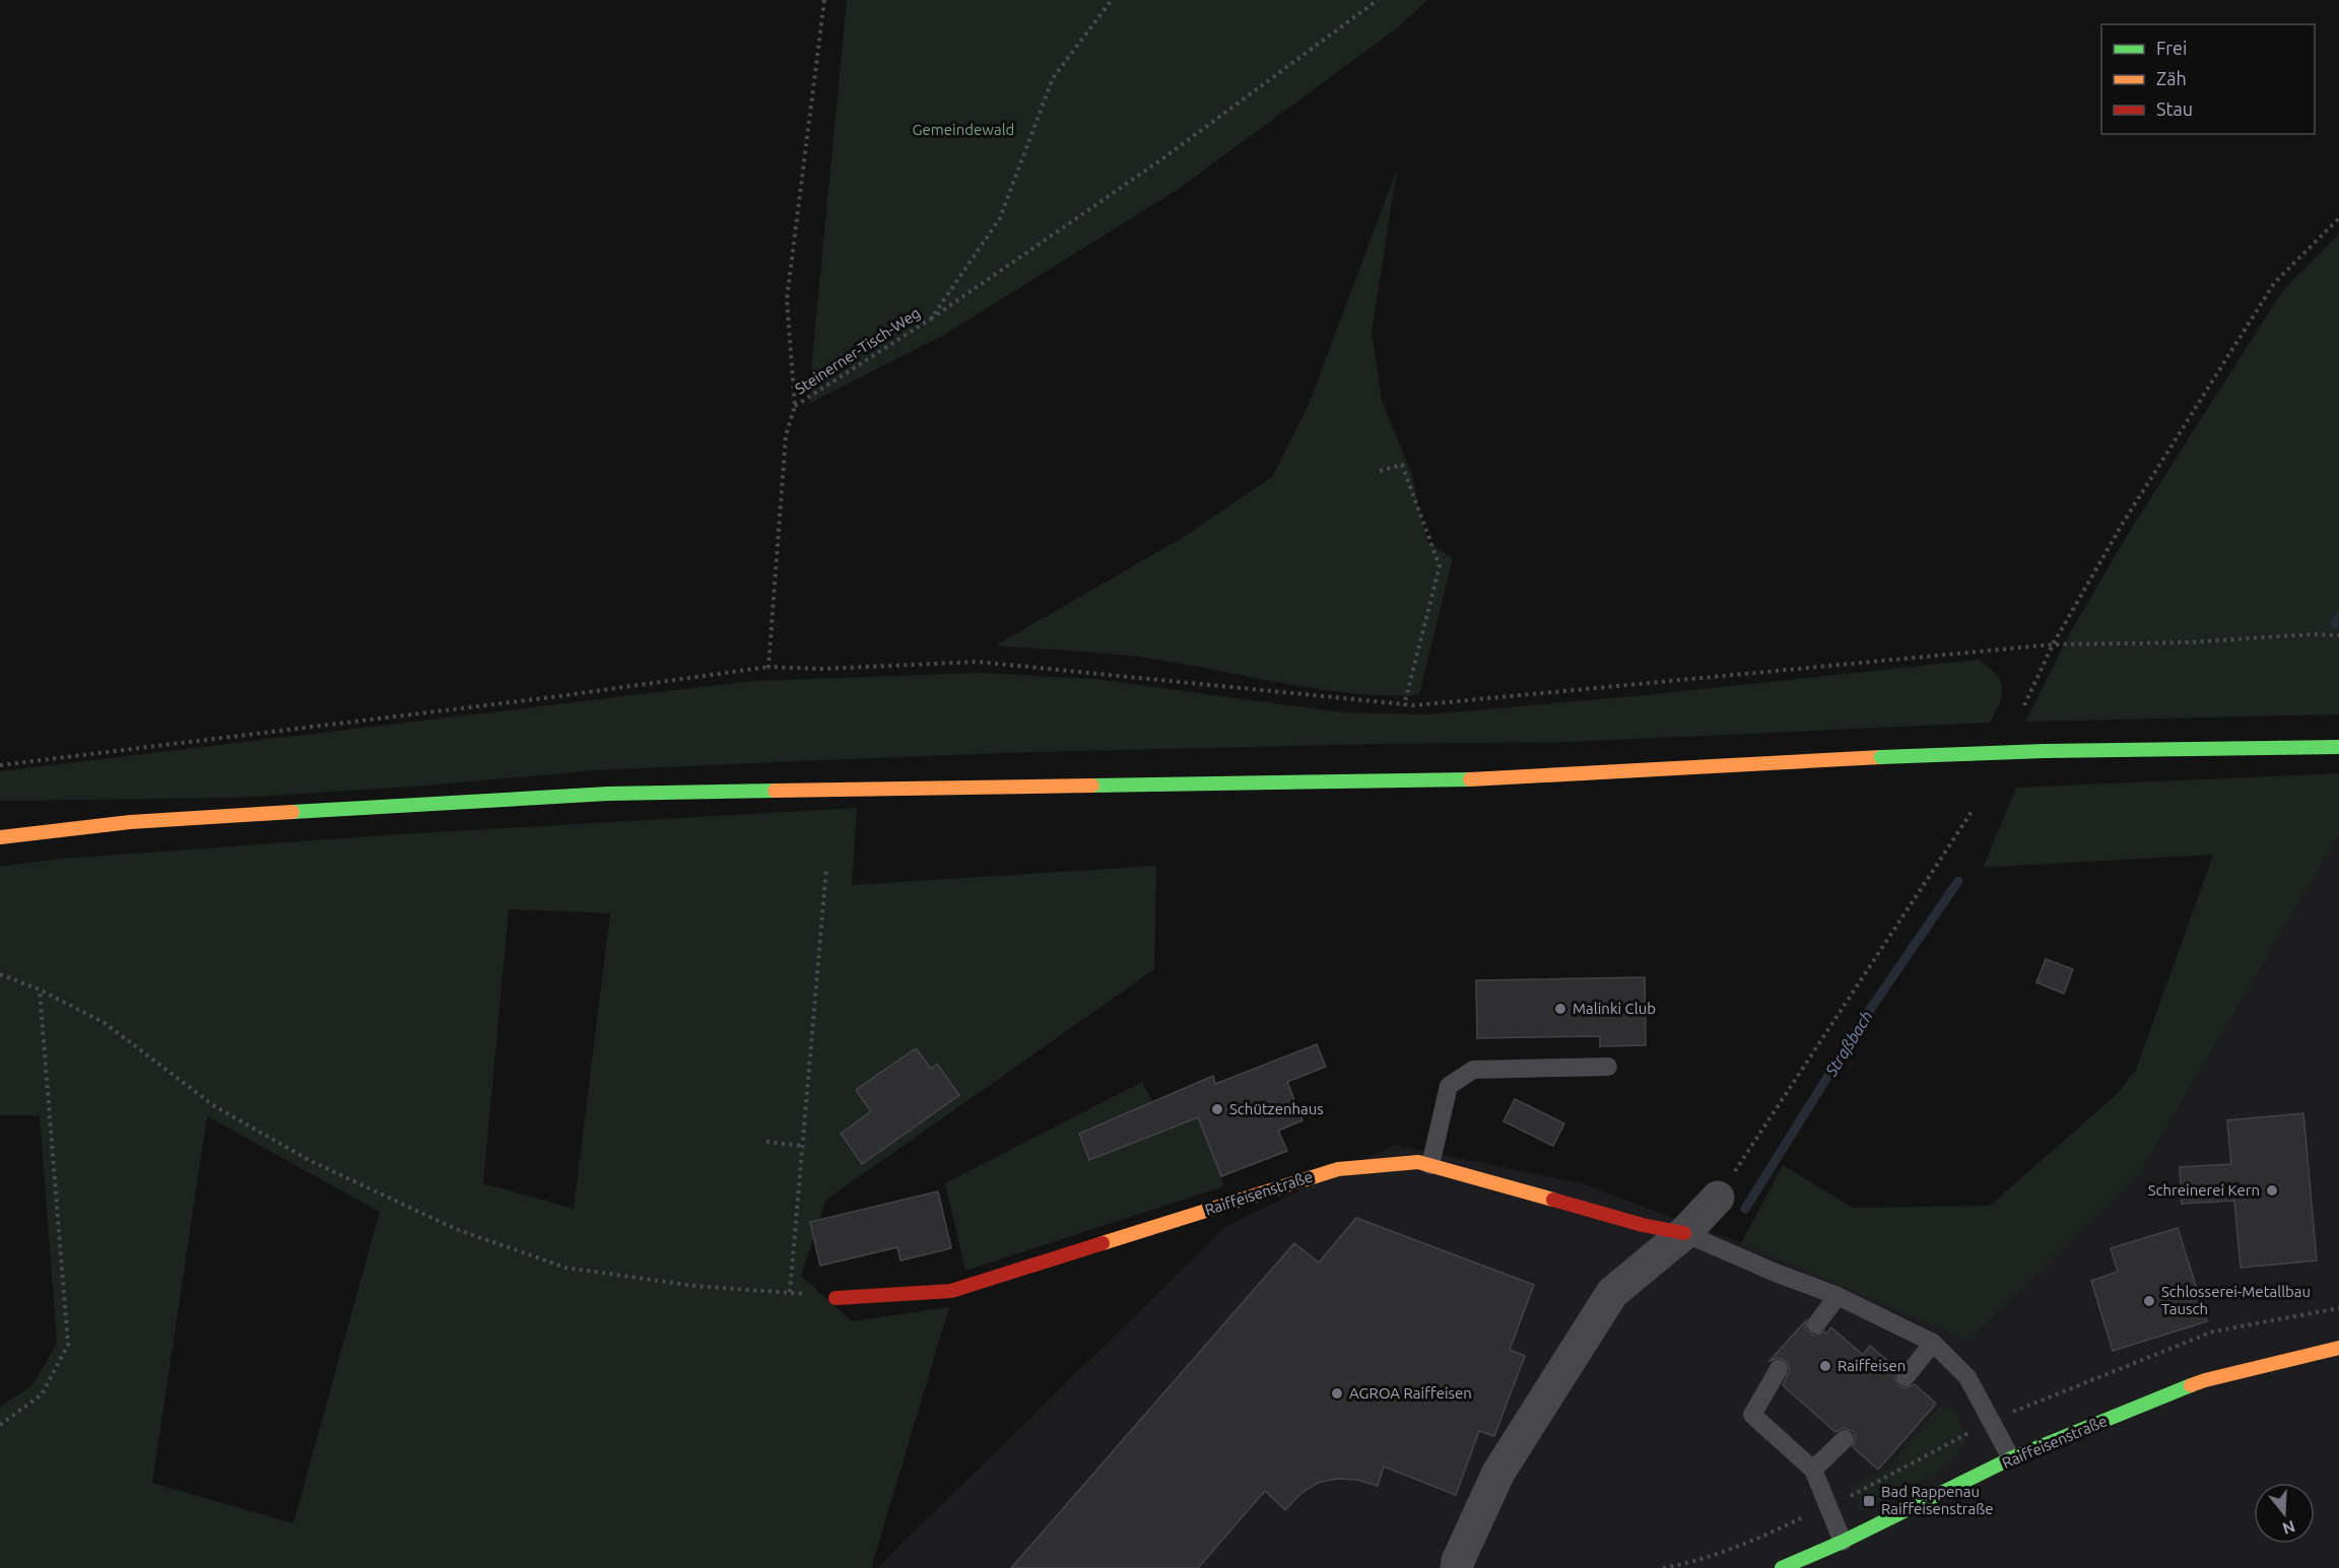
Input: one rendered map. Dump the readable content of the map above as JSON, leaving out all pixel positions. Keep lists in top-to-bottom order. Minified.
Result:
{"streets":{"main road":["Raiffeisenstraße"],"path":["Steinerner-Tisch-Weg"]},"water":["Straßbach"],"parks":["Gemeindewald"],"places":{"other":["Malinki Club","Schützenhaus","Schreinerei Kern","Schlosserei-Metallbau Tausch","Raiffeisen","AGROA Raiffeisen"],"transit":["Bad Rappenau Raiffeisenstraße"]},"legend":["Frei","Zäh","Stau"],"north":"bottom"}
